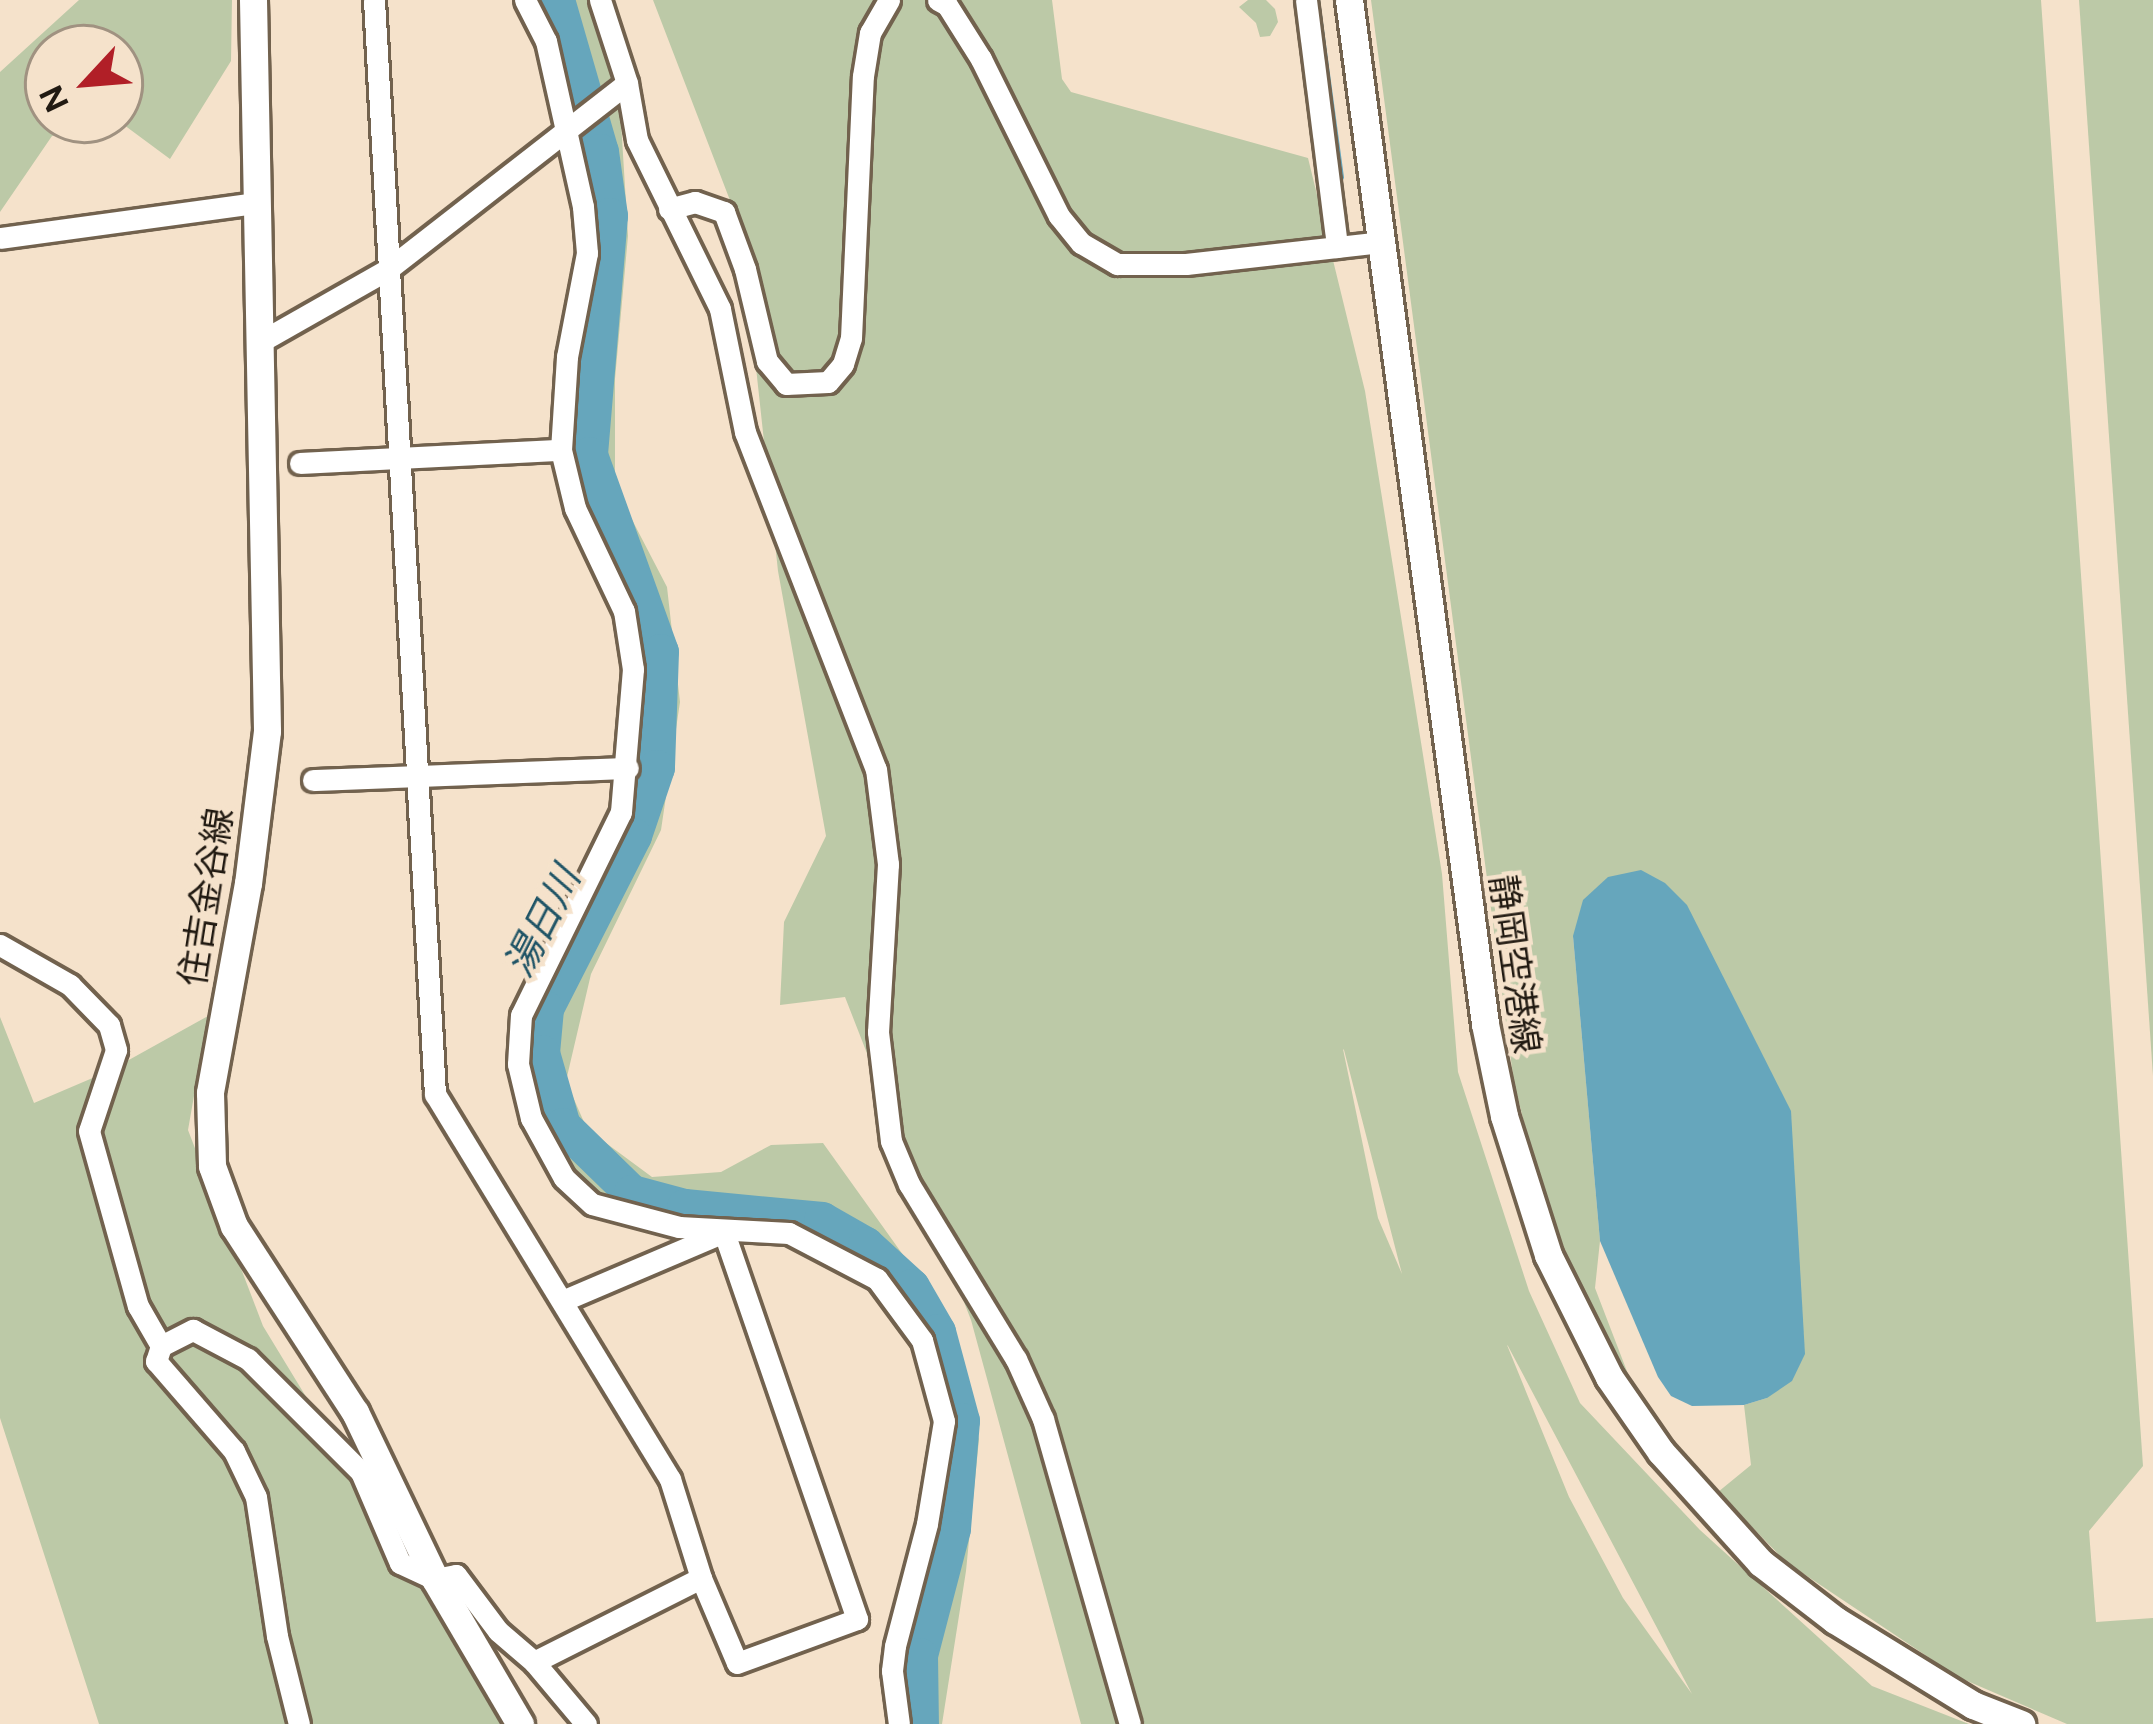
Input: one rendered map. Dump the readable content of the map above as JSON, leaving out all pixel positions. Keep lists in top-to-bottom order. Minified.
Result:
{"streets":{"main road":["住吉金谷線","静岡空港線"]},"water":["湯日川"],"north":"bottom left"}
